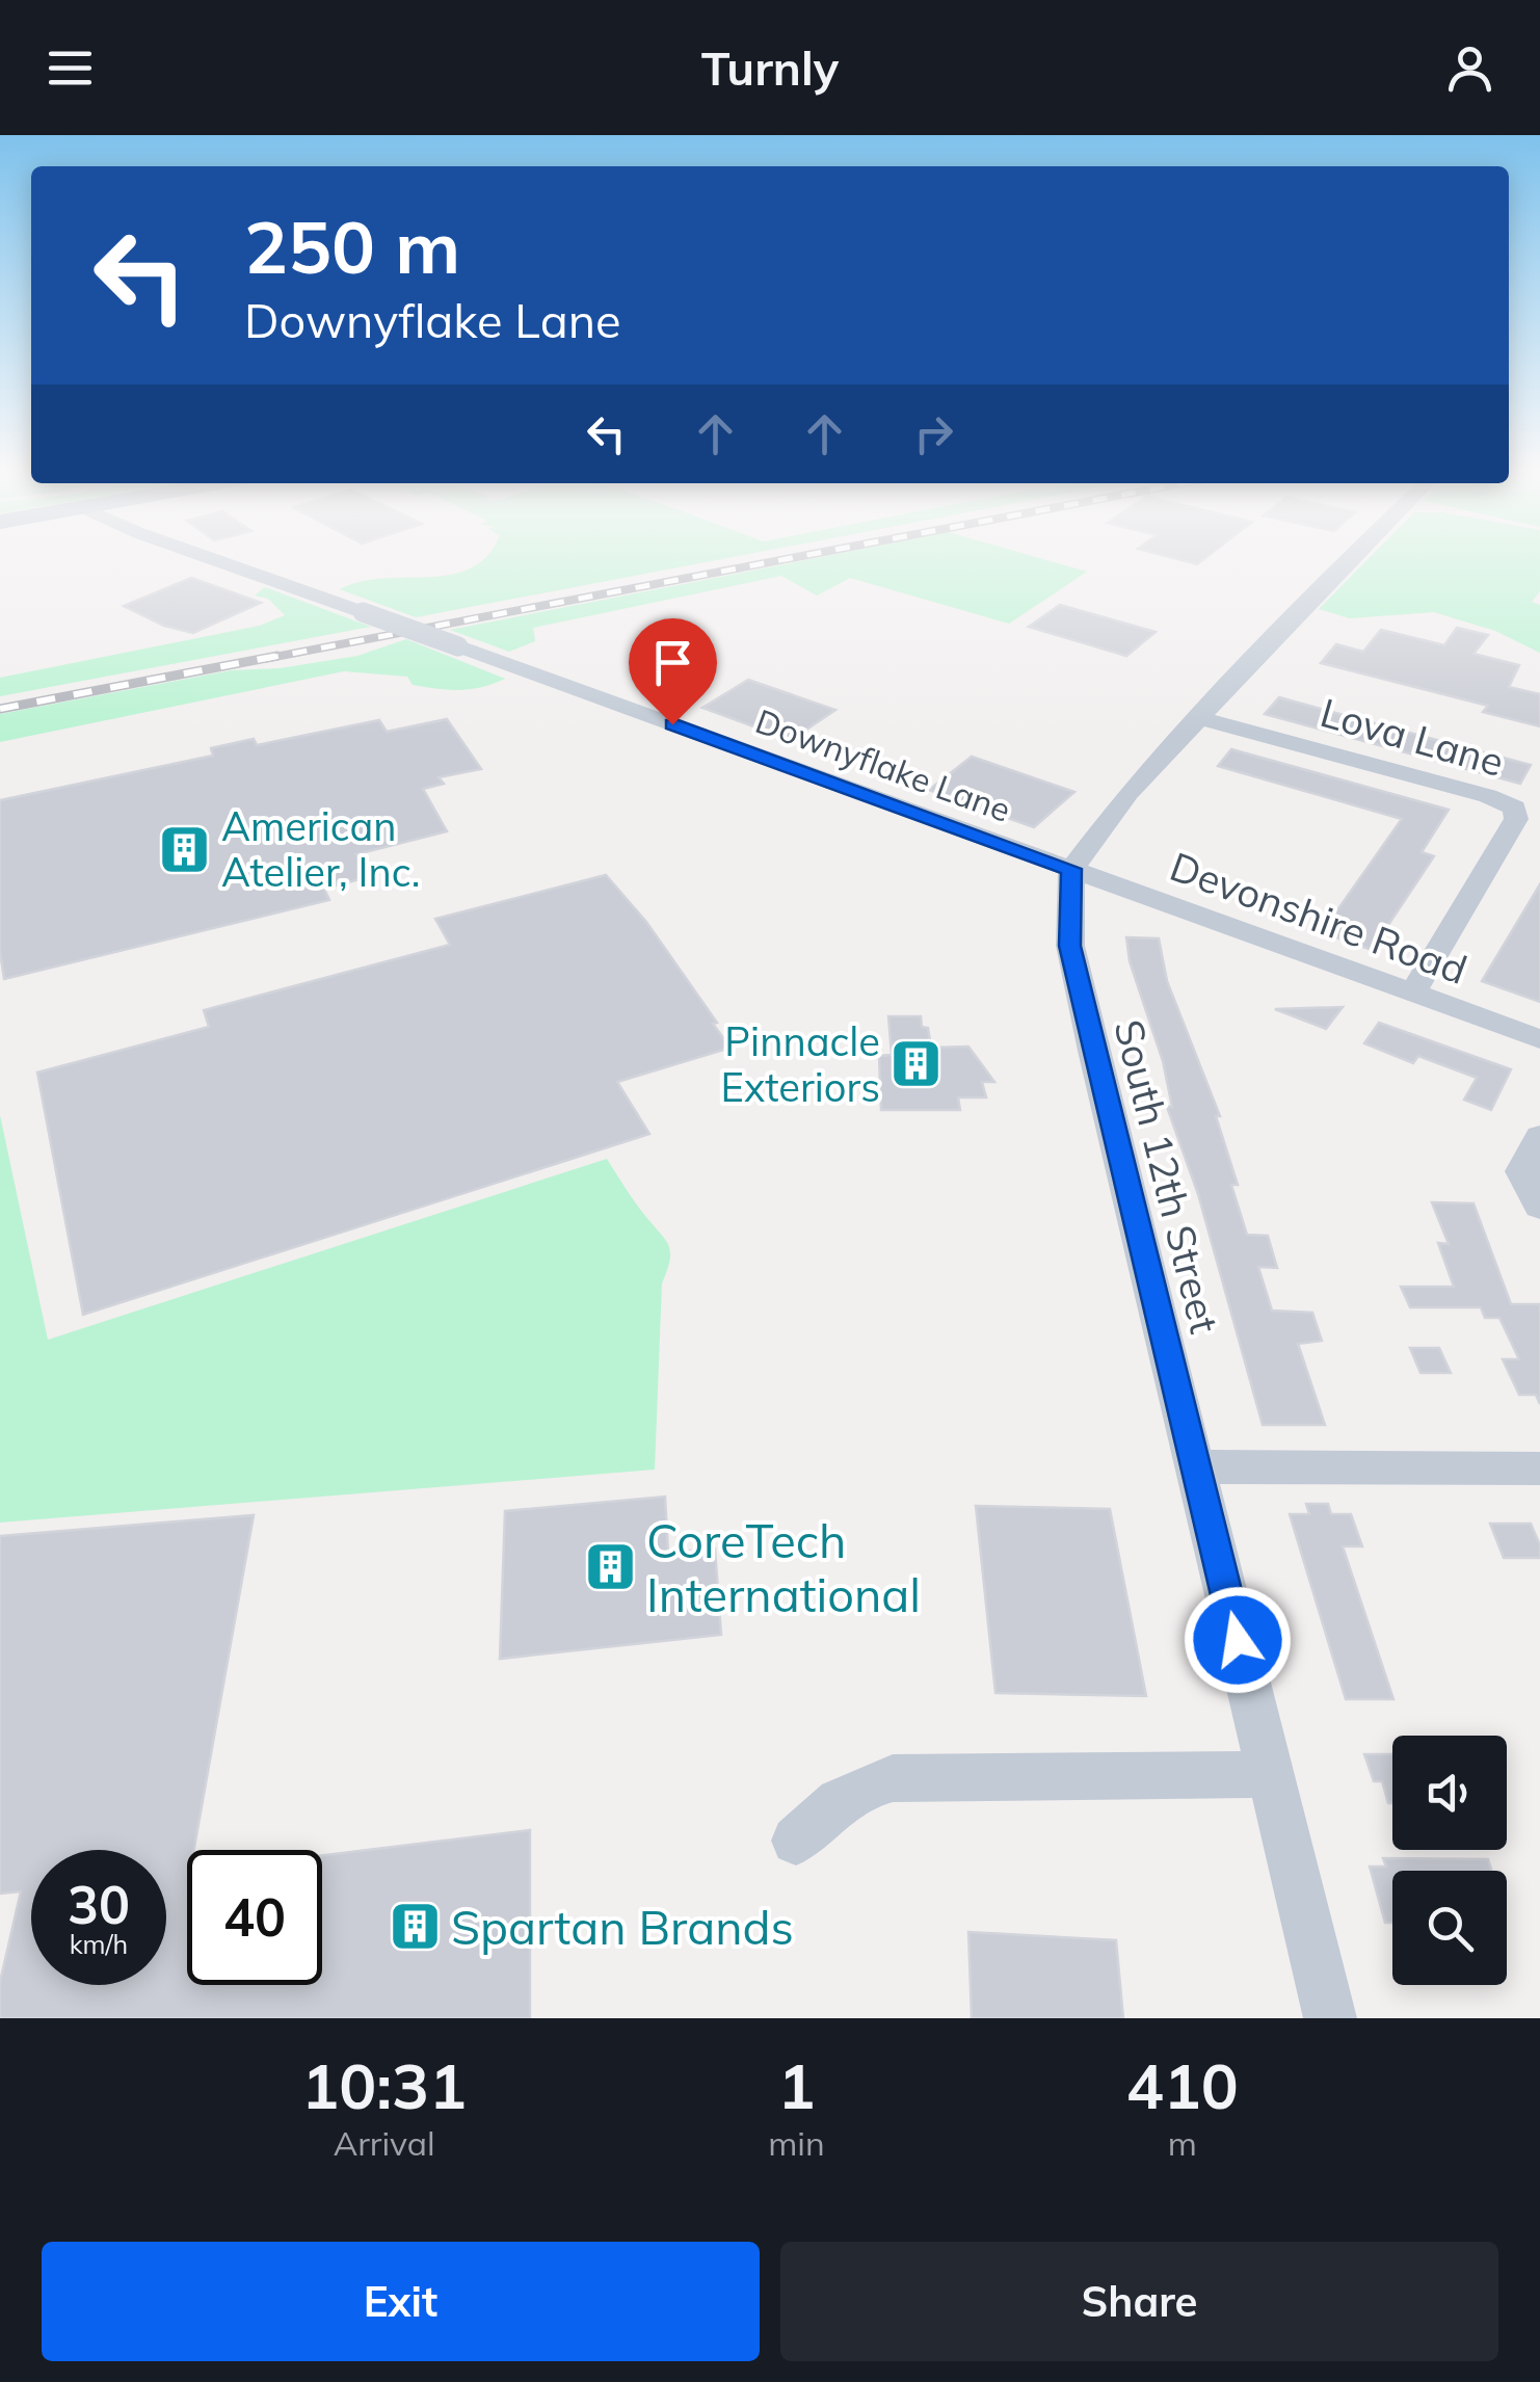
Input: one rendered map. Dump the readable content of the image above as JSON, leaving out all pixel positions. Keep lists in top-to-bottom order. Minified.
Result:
{"streets":{"street":["Lova Lane","Downyflake Lane","Devonshire Road","South 12th Street"]},"crossings":[["Lova Lane","Devonshire Road"],["Downyflake Lane","Devonshire Road"],["Downyflake Lane","South 12th Street"],["Devonshire Road","South 12th Street"]],"places":{"building":["American Atelier, Inc.","Pinnacle Exteriors","CoreTech International","Spartan Brands"]},"page":{"header":"Turnly","turn":["250 m","Downyflake Lane"],"speed":"30 km/h","limit":"40","eta":["10:31","Arrival","1","min","410","m"],"buttons":["Exit","Share"]}}
